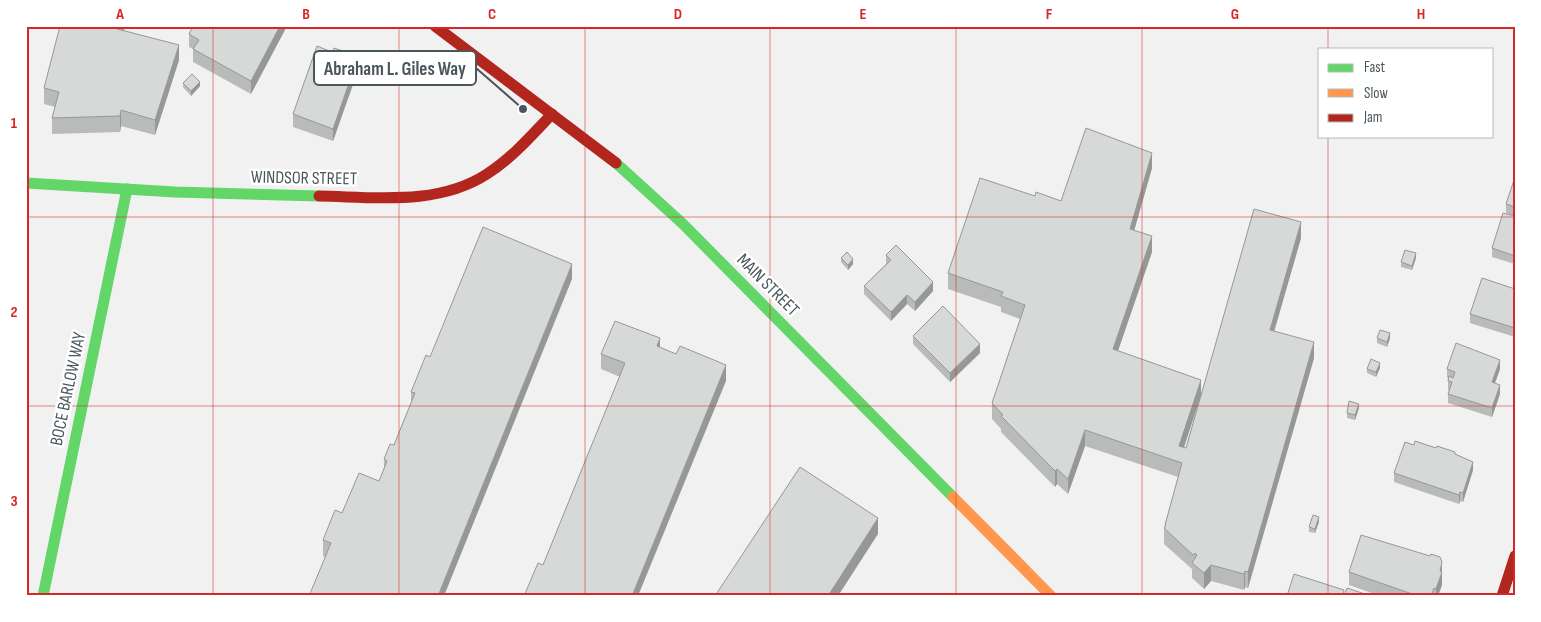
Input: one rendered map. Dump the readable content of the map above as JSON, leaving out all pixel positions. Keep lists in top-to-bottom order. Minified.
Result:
{"streets":{"main road":["WINDSOR STREET","MAIN STREET","BOCE BARLOW WAY"]},"crossings":[["WINDSOR STREET","MAIN STREET"],["WINDSOR STREET","BOCE BARLOW WAY"]],"places":["Abraham L. Giles Way"],"legend":["Fast","Slow","Jam"],"grid":{"columns":["A","B","C","D","E","F","G","H"],"rows":["1","2","3"]}}
